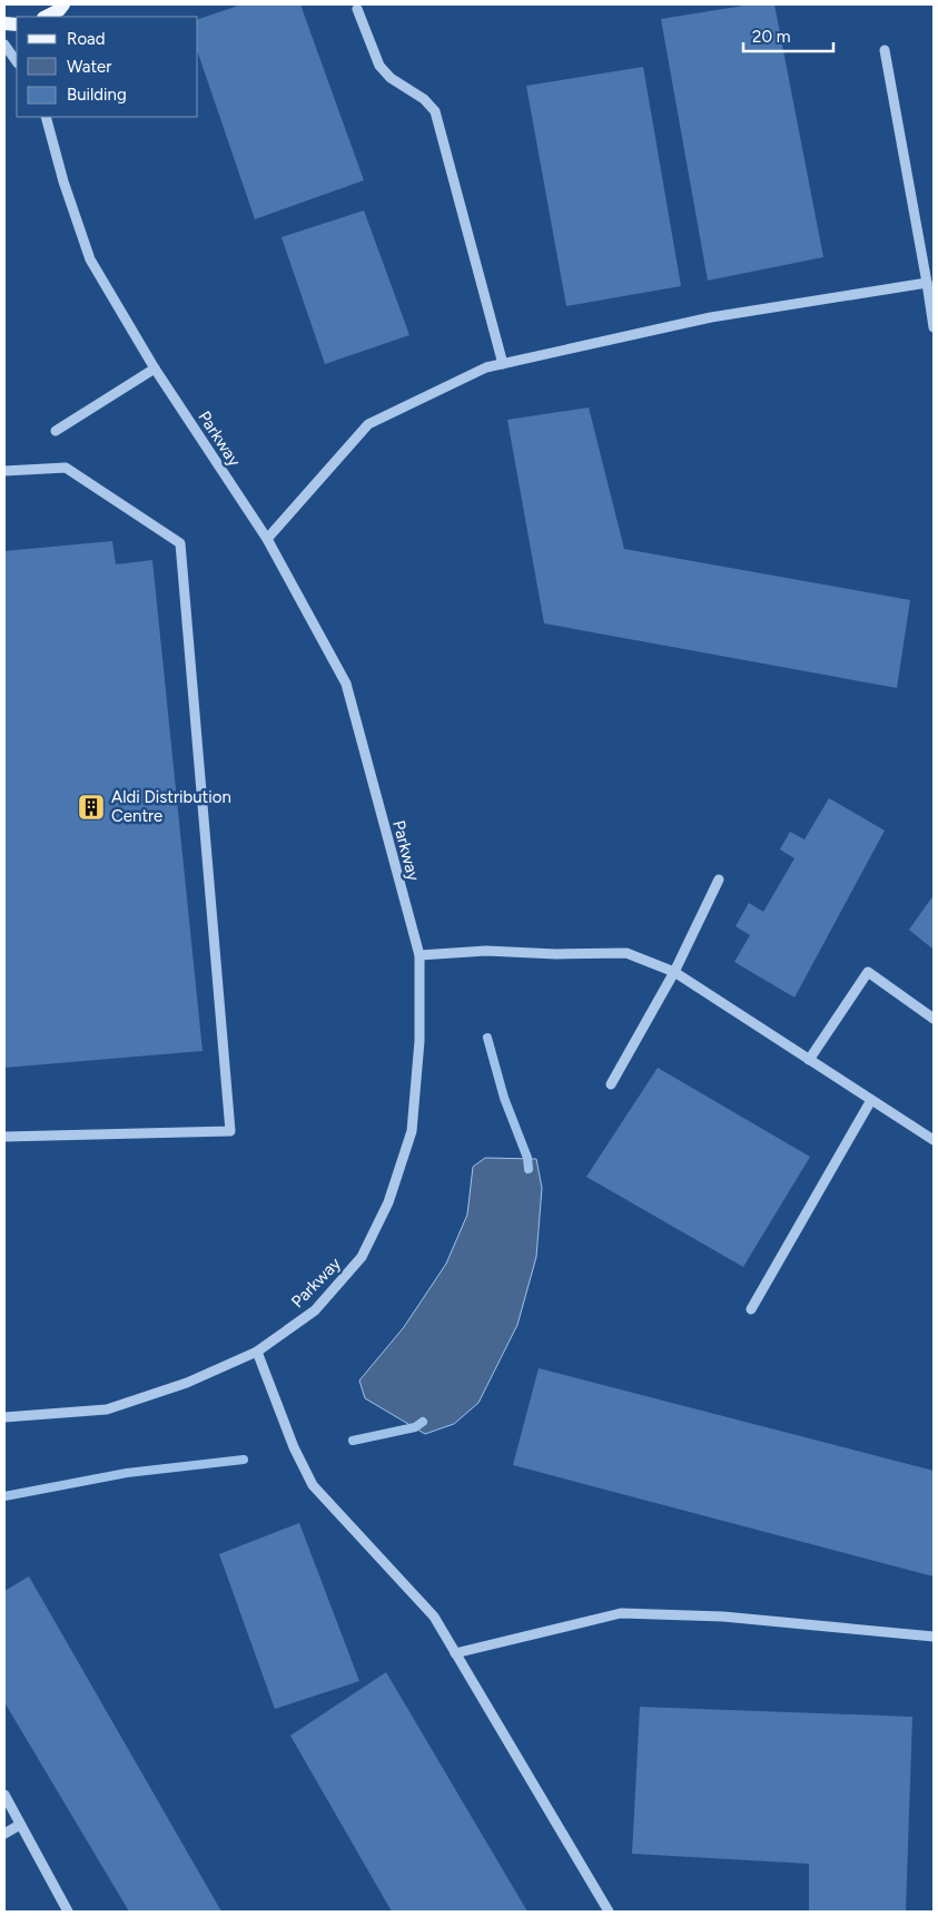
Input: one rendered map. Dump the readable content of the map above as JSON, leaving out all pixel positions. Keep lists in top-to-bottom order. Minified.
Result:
{"streets":{"street":["Parkway"]},"places":{"building":["Aldi Distribution Centre"]},"legend":["Road","Water","Building"],"scale_bar":"20 m"}
